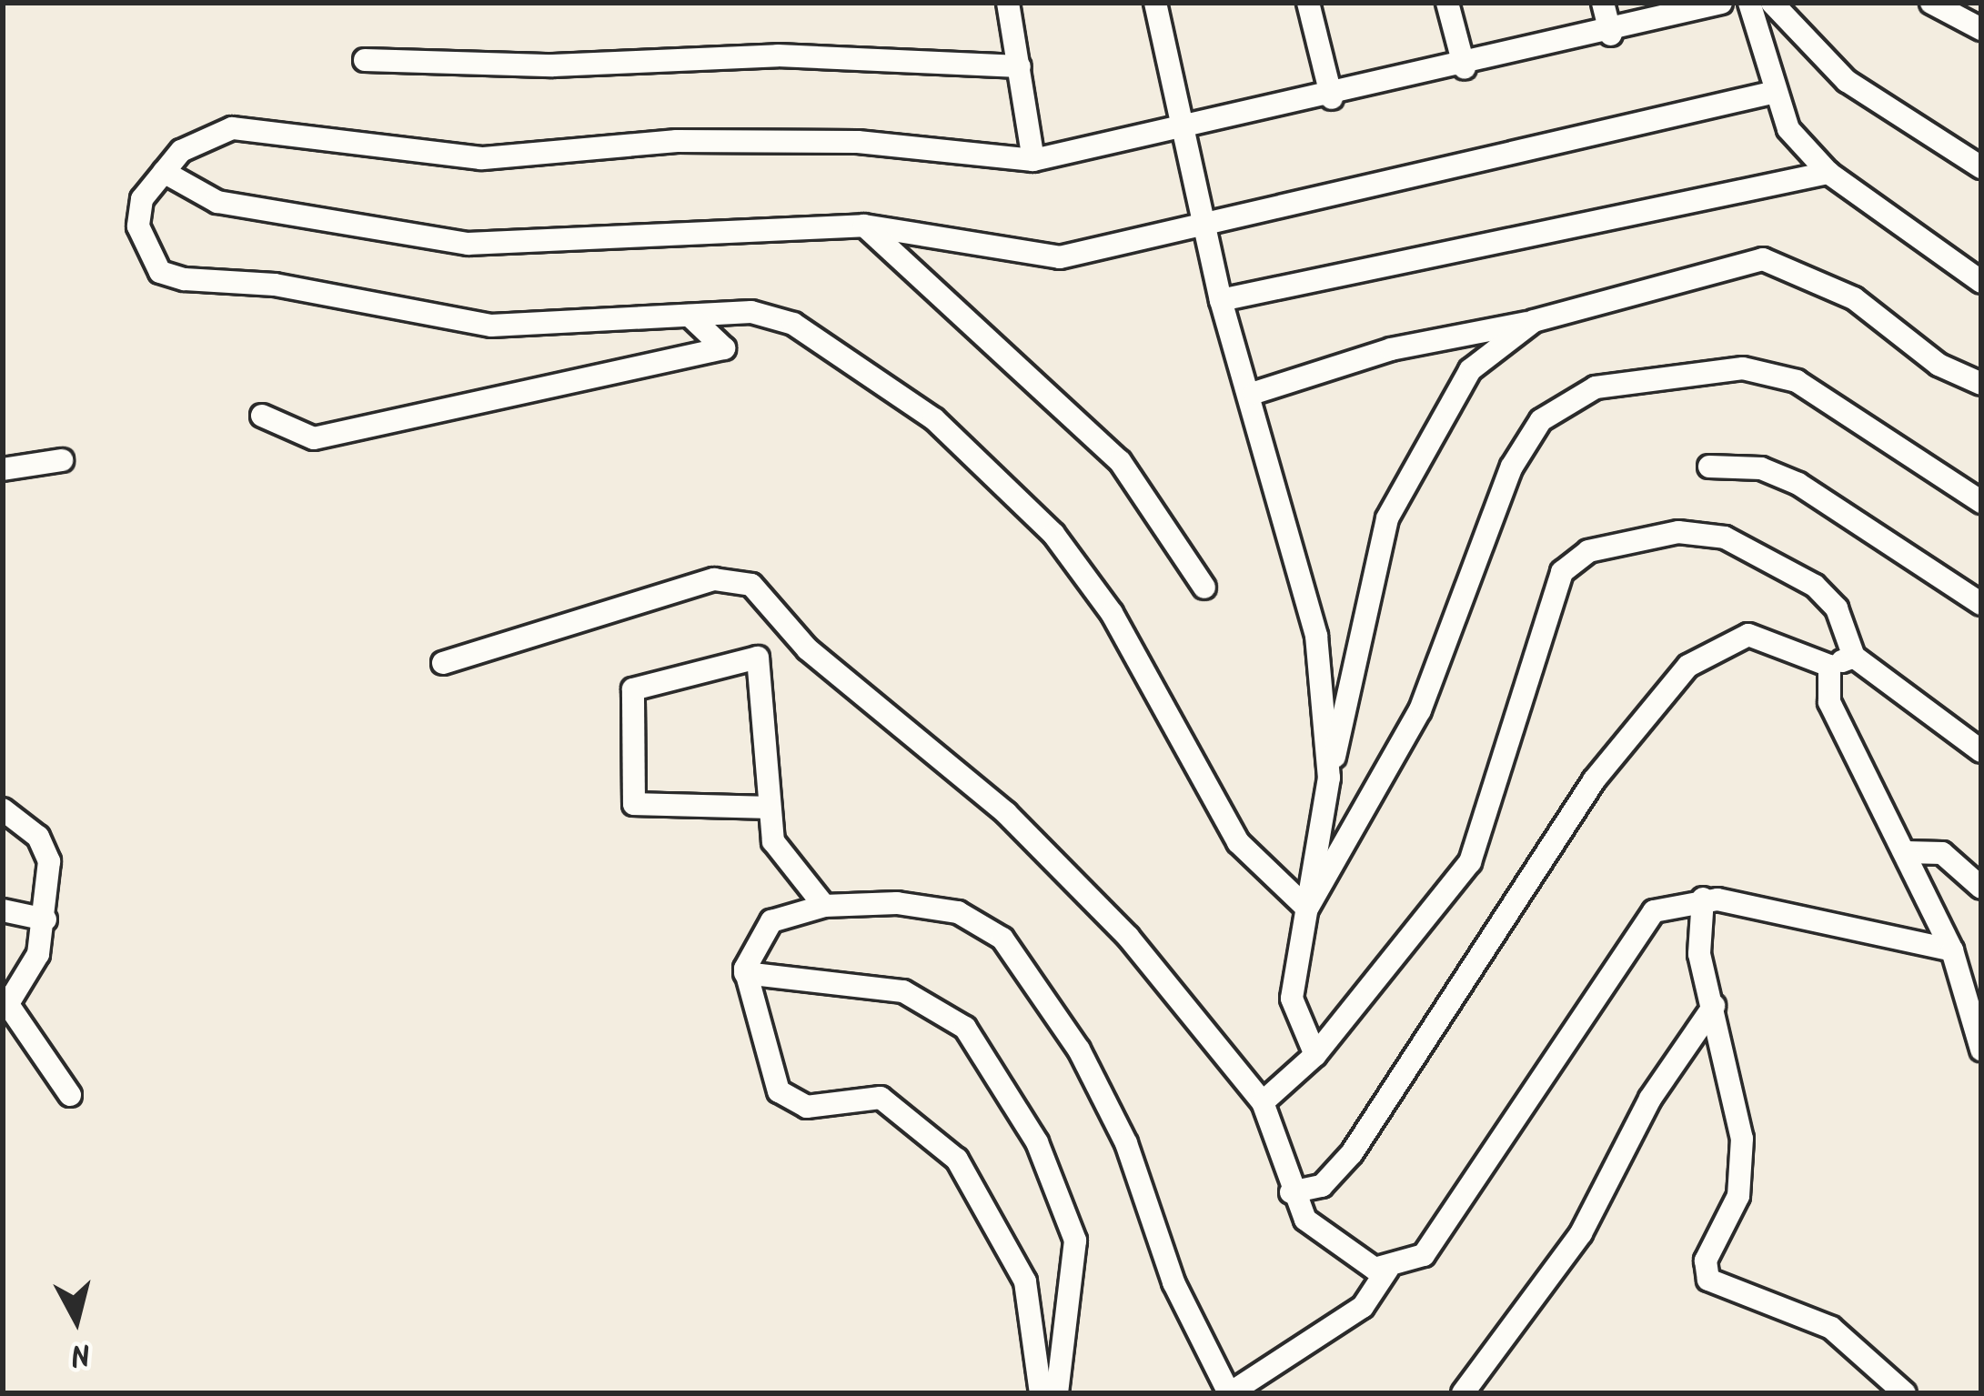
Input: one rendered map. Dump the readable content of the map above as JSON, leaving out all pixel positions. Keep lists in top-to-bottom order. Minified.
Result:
{"north":"bottom"}
